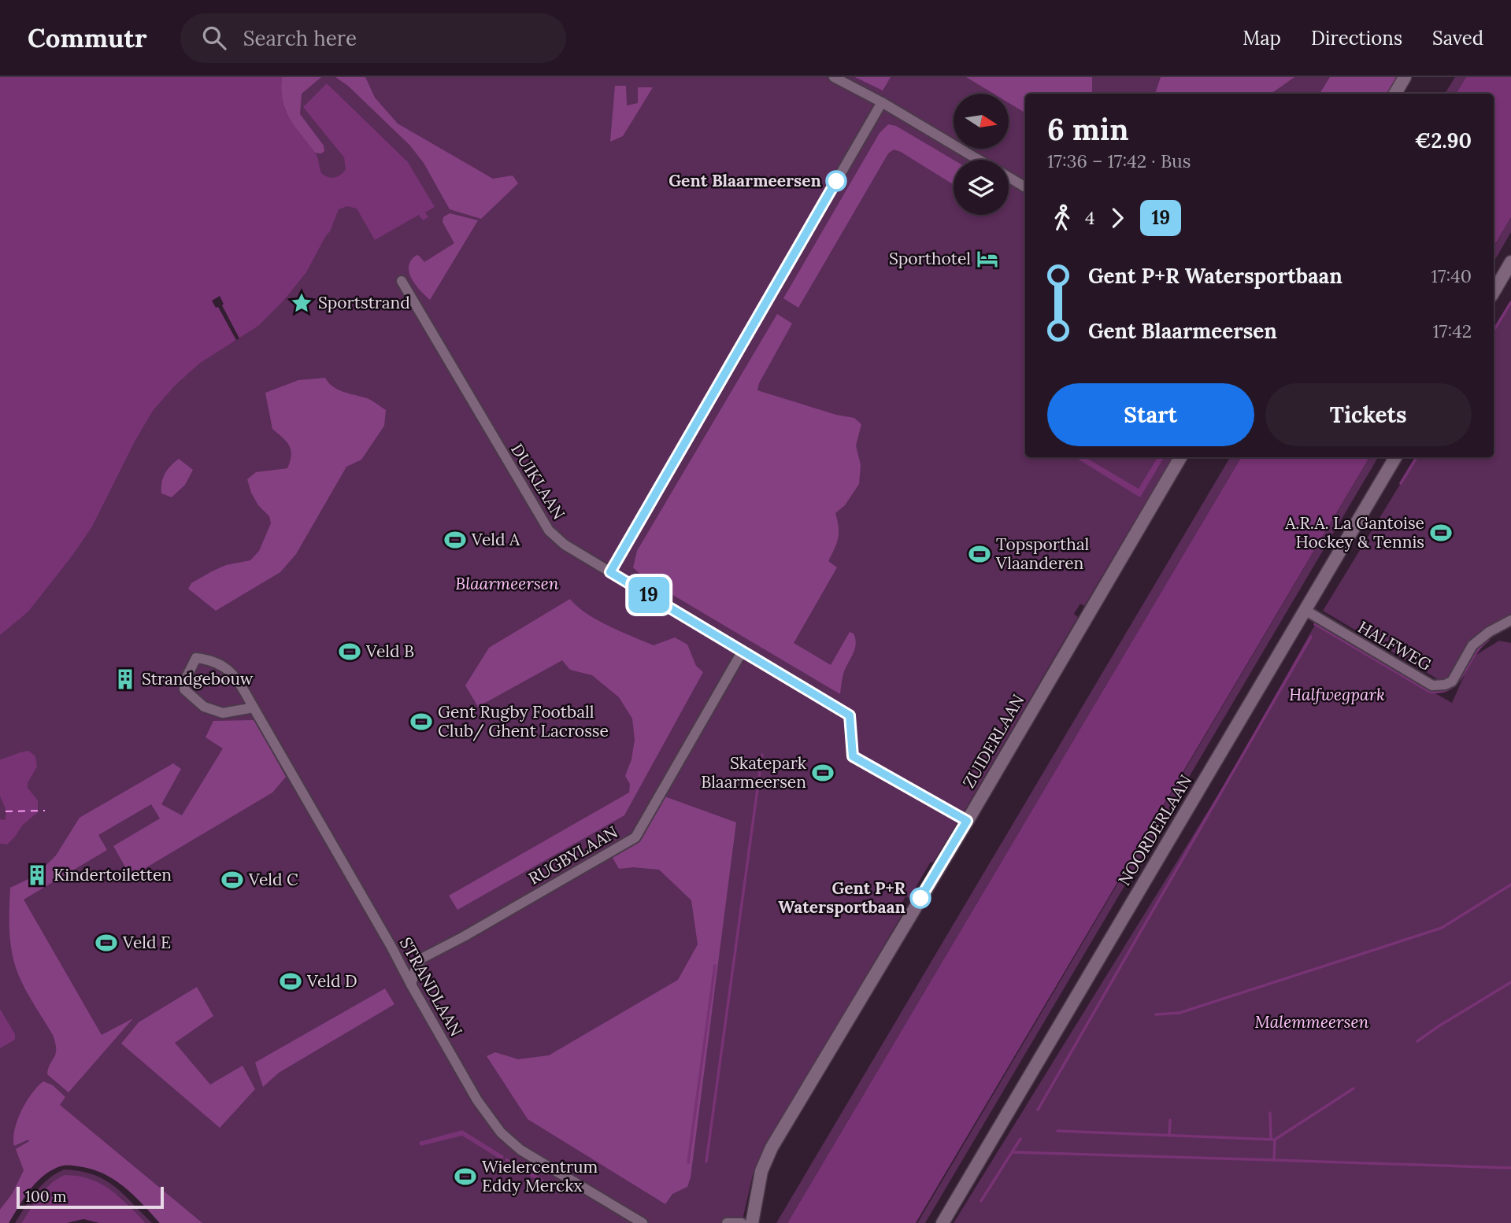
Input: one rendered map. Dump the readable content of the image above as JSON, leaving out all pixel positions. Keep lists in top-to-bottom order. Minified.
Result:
{"streets":{"street":["DUIKLAAN","HALFWEG","ZUIDERLAAN","NOORDERLAAN","RUGBYLAAN","STRANDLAAN"]},"crossings":[["DUIKLAAN","ZUIDERLAAN"],["DUIKLAAN","RUGBYLAAN"],["HALFWEG","NOORDERLAAN"],["RUGBYLAAN","STRANDLAAN"]],"parks":["Blaarmeersen","Halfwegpark","Malemmeersen"],"places":{"other":["Gent Blaarmeersen","Gent P+R Watersportbaan"],"hotel":["Sporthotel"],"place":["Sportstrand"],"sports":["A.R.A. La Gantoise Hockey & Tennis","Veld A","Topsporthal Vlaanderen","Veld B","Gent Rugby Football Club/ Ghent Lacrosse","Skatepark Blaarmeersen","Veld C","Veld E","Veld D","Wielercentrum Eddy Merckx"],"building":["Strandgebouw","Kindertoiletten"]},"lines":["bus line 19"],"scale_bar":"100 m","north":"right","page":{"header":"Commutr","search":"Search here","nav":["Map","Directions","Saved"],"on_map":"19","heading":["6 min","17:36 – 17:42 · Bus","€2.90"],"legs":["4","19"],"list":[{"name":"Gent P+R Watersportbaan","value":"17:40"},{"name":"Gent Blaarmeersen","value":"17:42"}],"buttons":["Start","Tickets"],"scale":"100 m"}}
